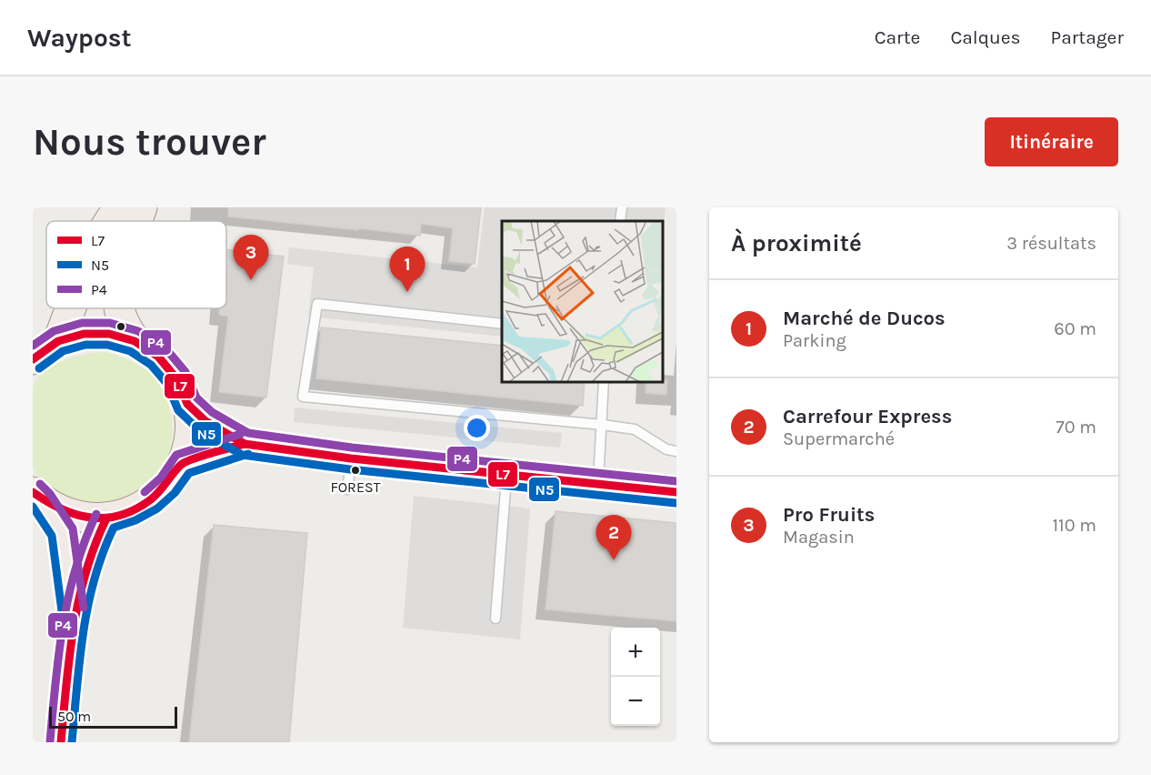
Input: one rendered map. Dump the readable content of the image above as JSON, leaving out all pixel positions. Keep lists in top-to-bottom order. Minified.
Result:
{"places":["FOREST"],"lines":["transit line P4","transit line L7","transit line N5"],"legend":["L7","N5","P4"],"scale_bar":"50 m","page":{"header":"Waypost","nav":["Carte","Calques","Partager"],"buttons":"Itinéraire","title":"Nous trouver","heading":["À proximité","3 résultats"],"pins":["3","1","2"],"list":[{"mark":"1","name":"Marché de Ducos","note":"Parking","value":"60 m"},{"mark":"2","name":"Carrefour Express","note":"Supermarché","value":"70 m"},{"mark":"3","name":"Pro Fruits","note":"Magasin","value":"110 m"}],"map_buttons":["+","−"],"scale":"50 m"}}
